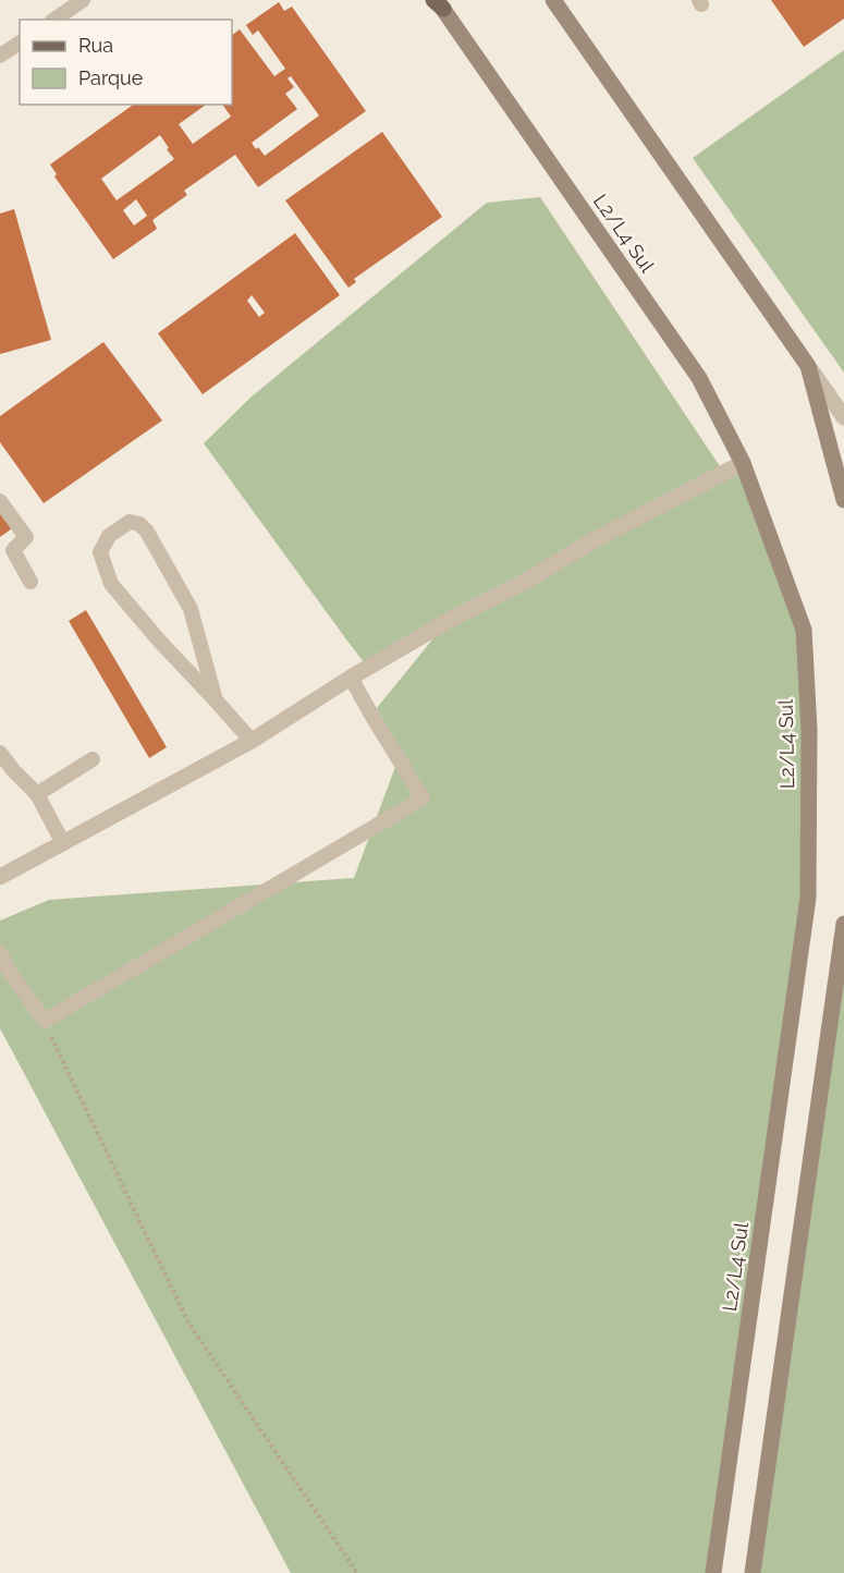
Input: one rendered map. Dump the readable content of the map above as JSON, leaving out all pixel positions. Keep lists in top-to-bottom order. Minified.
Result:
{"streets":{"main road":["L2/L4 Sul"]},"legend":["Rua","Parque"]}
